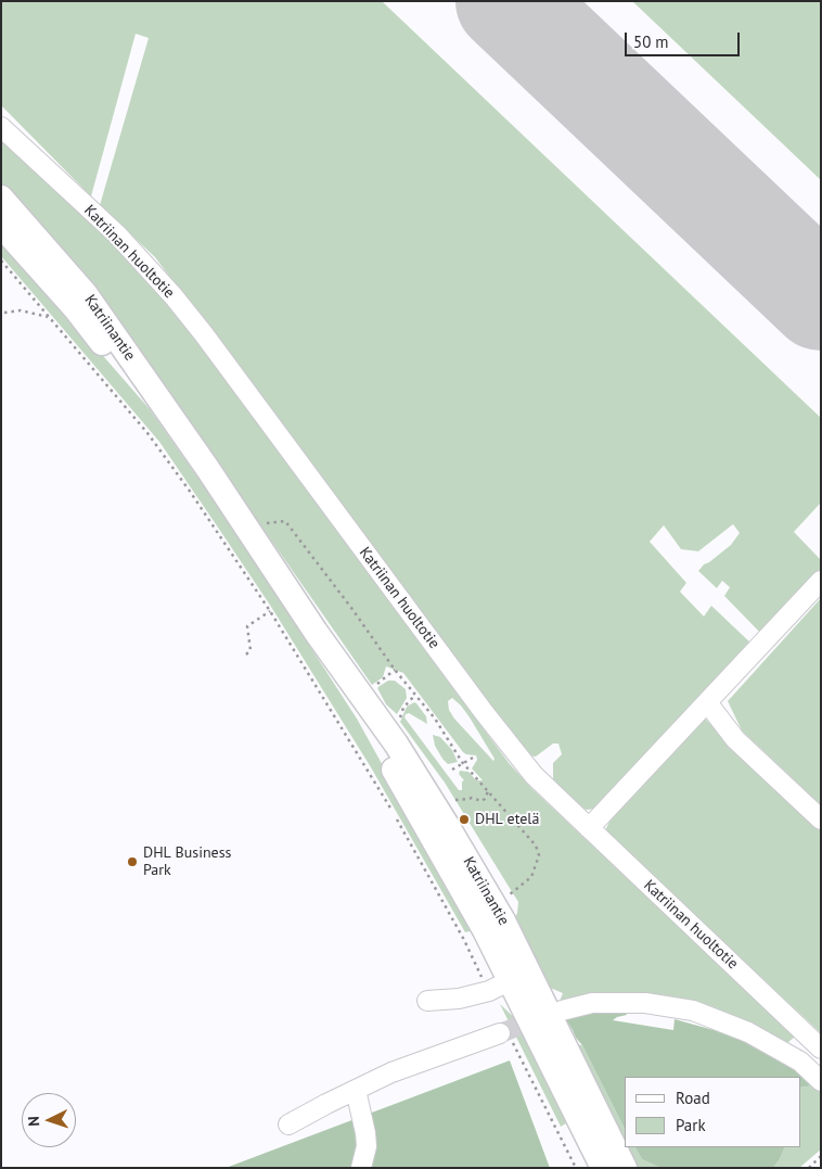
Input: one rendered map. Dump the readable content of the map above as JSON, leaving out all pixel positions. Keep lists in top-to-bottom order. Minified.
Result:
{"streets":{"main road":["Katriinantie"],"lane":["Katriinan huoltotie"]},"places":["DHL etelä","DHL Business Park"],"legend":["Road","Park"],"scale_bar":"50 m","north":"left"}
